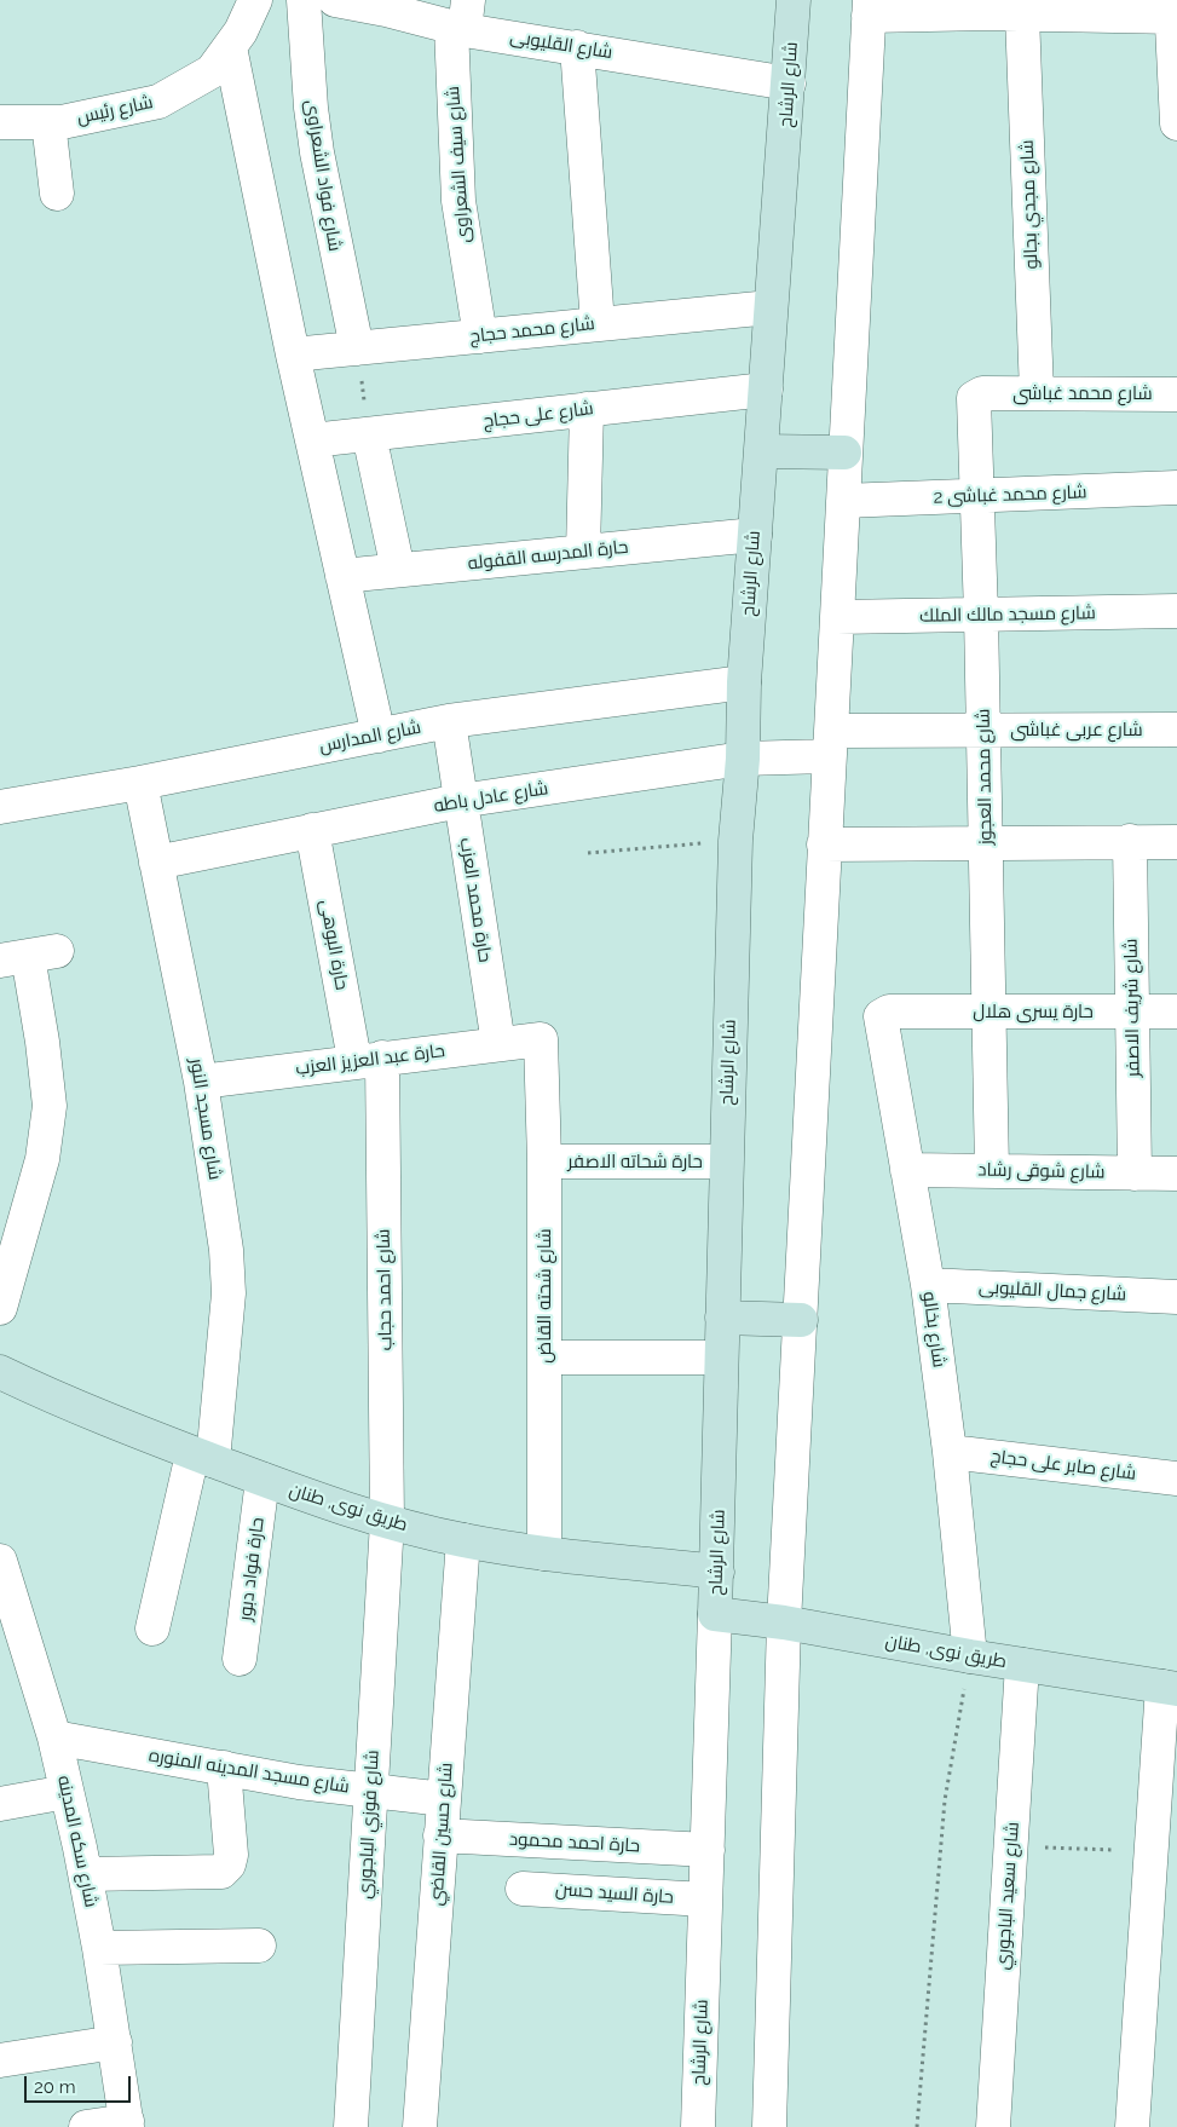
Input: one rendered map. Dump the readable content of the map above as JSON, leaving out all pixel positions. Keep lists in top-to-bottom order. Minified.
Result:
{"streets":{"main road":["شارع الرشاح","طريق نوى, طنان"],"street":["شارع القليوبى","شارع رئيس","شارع سيف الشعراوى","شارع فواد الشعراوى","شارع مجدي بجالو","شارع محمد حجاج","شارع محمد غباشى","شارع على حجاج","شارع محمد غباشى 2","حارة المدرسه القفوله","شارع مسجد مالك الملك","شارع عربى غباشى","شارع المدارس","شارع محمد العجوز","شارع عادل باطه","حارة محمد العزب","حارة البوهى","شارع شريف الاصفر","حارة يسرى هلال","حارة عبد العزيز العزب","شارع مسجد النور","حارة شحاته الاصفر","شارع شوقى رشاد","شارع احمد حجاب","شارع جمال القليوبى","شارع شحته القاض","شارع بخالو","شارع صابر على حجاج","حارة فواد دبور","شارع مسجد المدينه المنوره","شارع فوزي الباجوري","شارع حسين القاضي","شارع سكه المدينه","حارة احمد محمود","حارة السيد حسن","شارع سعيد الباجوري"]},"crossings":[["شارع القليوبى","شارع الرشاح"],["شارع القليوبى","شارع سيف الشعراوى"],["شارع الرشاح","شارع محمد حجاج"],["شارع الرشاح","شارع على حجاج"],["شارع الرشاح","حارة المدرسه القفوله"],["شارع الرشاح","شارع المدارس"],["شارع الرشاح","شارع عادل باطه"],["شارع الرشاح","حارة شحاته الاصفر"],["شارع الرشاح","طريق نوى, طنان"],["شارع الرشاح","حارة احمد محمود"],["شارع الرشاح","حارة السيد حسن"],["شارع سيف الشعراوى","شارع محمد حجاج"],["شارع فواد الشعراوى","شارع محمد حجاج"],["شارع مجدي بجالو","شارع محمد غباشى"],["شارع محمد غباشى","شارع محمد العجوز"],["شارع محمد غباشى 2","شارع محمد العجوز"],["شارع مسجد مالك الملك","شارع محمد العجوز"],["شارع عربى غباشى","شارع محمد العجوز"],["شارع عربى غباشى","شارع عادل باطه"],["شارع المدارس","حارة محمد العزب"],["شارع المدارس","شارع مسجد النور"],["شارع محمد العجوز","حارة يسرى هلال"],["شارع محمد العجوز","شارع شوقى رشاد"],["شارع عادل باطه","حارة محمد العزب"],["شارع عادل باطه","حارة البوهى"],["شارع عادل باطه","شارع مسجد النور"],["حارة محمد العزب","حارة عبد العزيز العزب"],["حارة البوهى","حارة عبد العزيز العزب"],["حارة البوهى","شارع احمد حجاب"],["شارع شريف الاصفر","حارة يسرى هلال"],["شارع شريف الاصفر","شارع شوقى رشاد"],["حارة يسرى هلال","شارع بخالو"],["حارة عبد العزيز العزب","شارع مسجد النور"],["حارة عبد العزيز العزب","شارع احمد حجاب"],["حارة عبد العزيز العزب","شارع شحته القاض"],["شارع مسجد النور","طريق نوى, طنان"],["حارة شحاته الاصفر","شارع شحته القاض"],["شارع شوقى رشاد","شارع بخالو"],["شارع احمد حجاب","طريق نوى, طنان"],["شارع احمد حجاب","شارع فوزي الباجوري"],["شارع جمال القليوبى","شارع بخالو"],["شارع شحته القاض","طريق نوى, طنان"],["شارع بخالو","شارع صابر على حجاج"],["شارع بخالو","طريق نوى, طنان"],["طريق نوى, طنان","حارة فواد دبور"],["طريق نوى, طنان","شارع فوزي الباجوري"],["طريق نوى, طنان","شارع حسين القاضي"],["طريق نوى, طنان","شارع سعيد الباجوري"],["شارع مسجد المدينه المنوره","شارع فوزي الباجوري"],["شارع مسجد المدينه المنوره","شارع حسين القاضي"],["شارع مسجد المدينه المنوره","شارع سكه المدينه"],["شارع حسين القاضي","حارة احمد محمود"]],"scale_bar":"20 m"}
